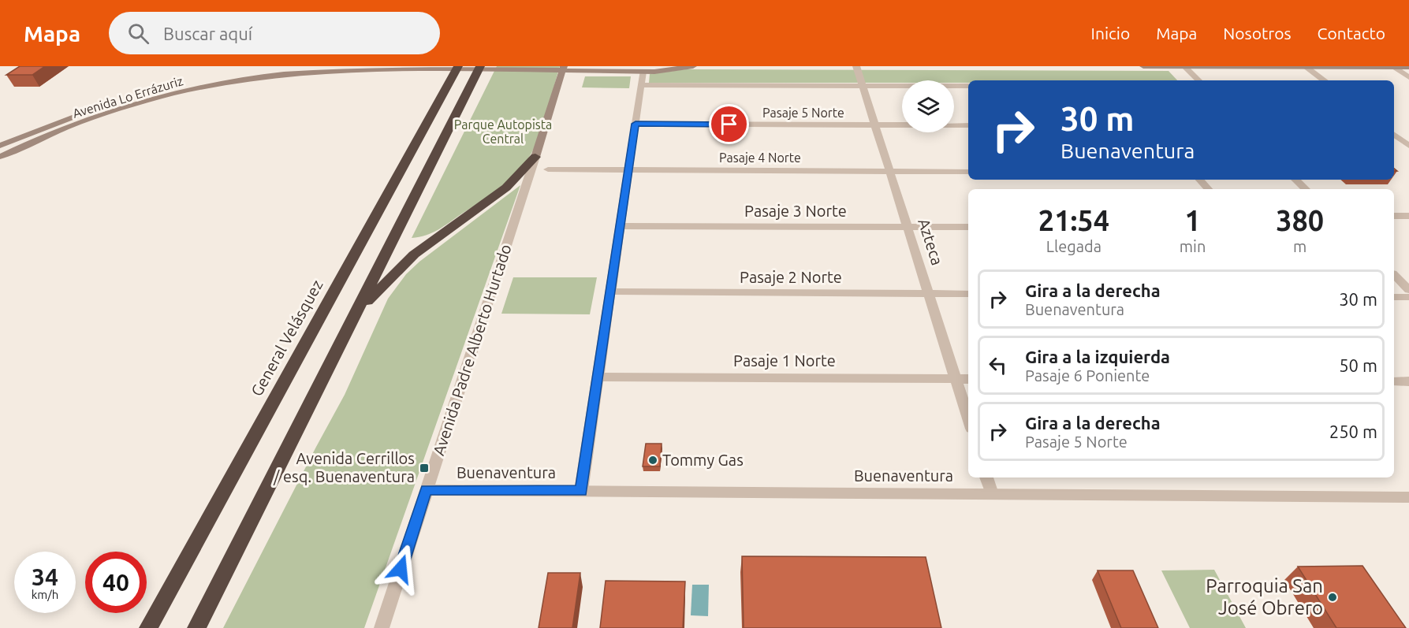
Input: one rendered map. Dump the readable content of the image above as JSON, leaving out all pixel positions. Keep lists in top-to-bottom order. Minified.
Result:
{"streets":{"highway":["General Velásquez"],"main road":["Avenida Lo Errázuriz","Avenida Padre Alberto Hurtado"],"street":["Pasaje 5 Norte","Pasaje 4 Norte","Pasaje 3 Norte","Azteca","Pasaje 2 Norte","Pasaje 1 Norte","Buenaventura"]},"crossings":[["Avenida Lo Errázuriz","Avenida Padre Alberto Hurtado"],["Pasaje 5 Norte","Azteca"],["Pasaje 4 Norte","Azteca"],["Pasaje 3 Norte","Azteca"],["Azteca","Pasaje 2 Norte"],["Azteca","Pasaje 1 Norte"],["Avenida Padre Alberto Hurtado","Buenaventura"]],"parks":["Parque Autopista Central"],"places":{"other":["Tommy Gas","Parroquia San José Obrero"],"transit":["Avenida Cerrillos / esq. Buenaventura"]},"page":{"header":"Mapa","search":"Buscar aquí","nav":["Inicio","Mapa","Nosotros","Contacto"],"turn":["30 m","Buenaventura"],"eta":["21:54","Llegada","1","min","380","m"],"list":[{"name":"Gira a la derecha","note":"Buenaventura","value":"30 m"},{"name":"Gira a la izquierda","note":"Pasaje 6 Poniente","value":"50 m"},{"name":"Gira a la derecha","note":"Pasaje 5 Norte","value":"250 m"}],"speed":"34 km/h","limit":"40"}}
